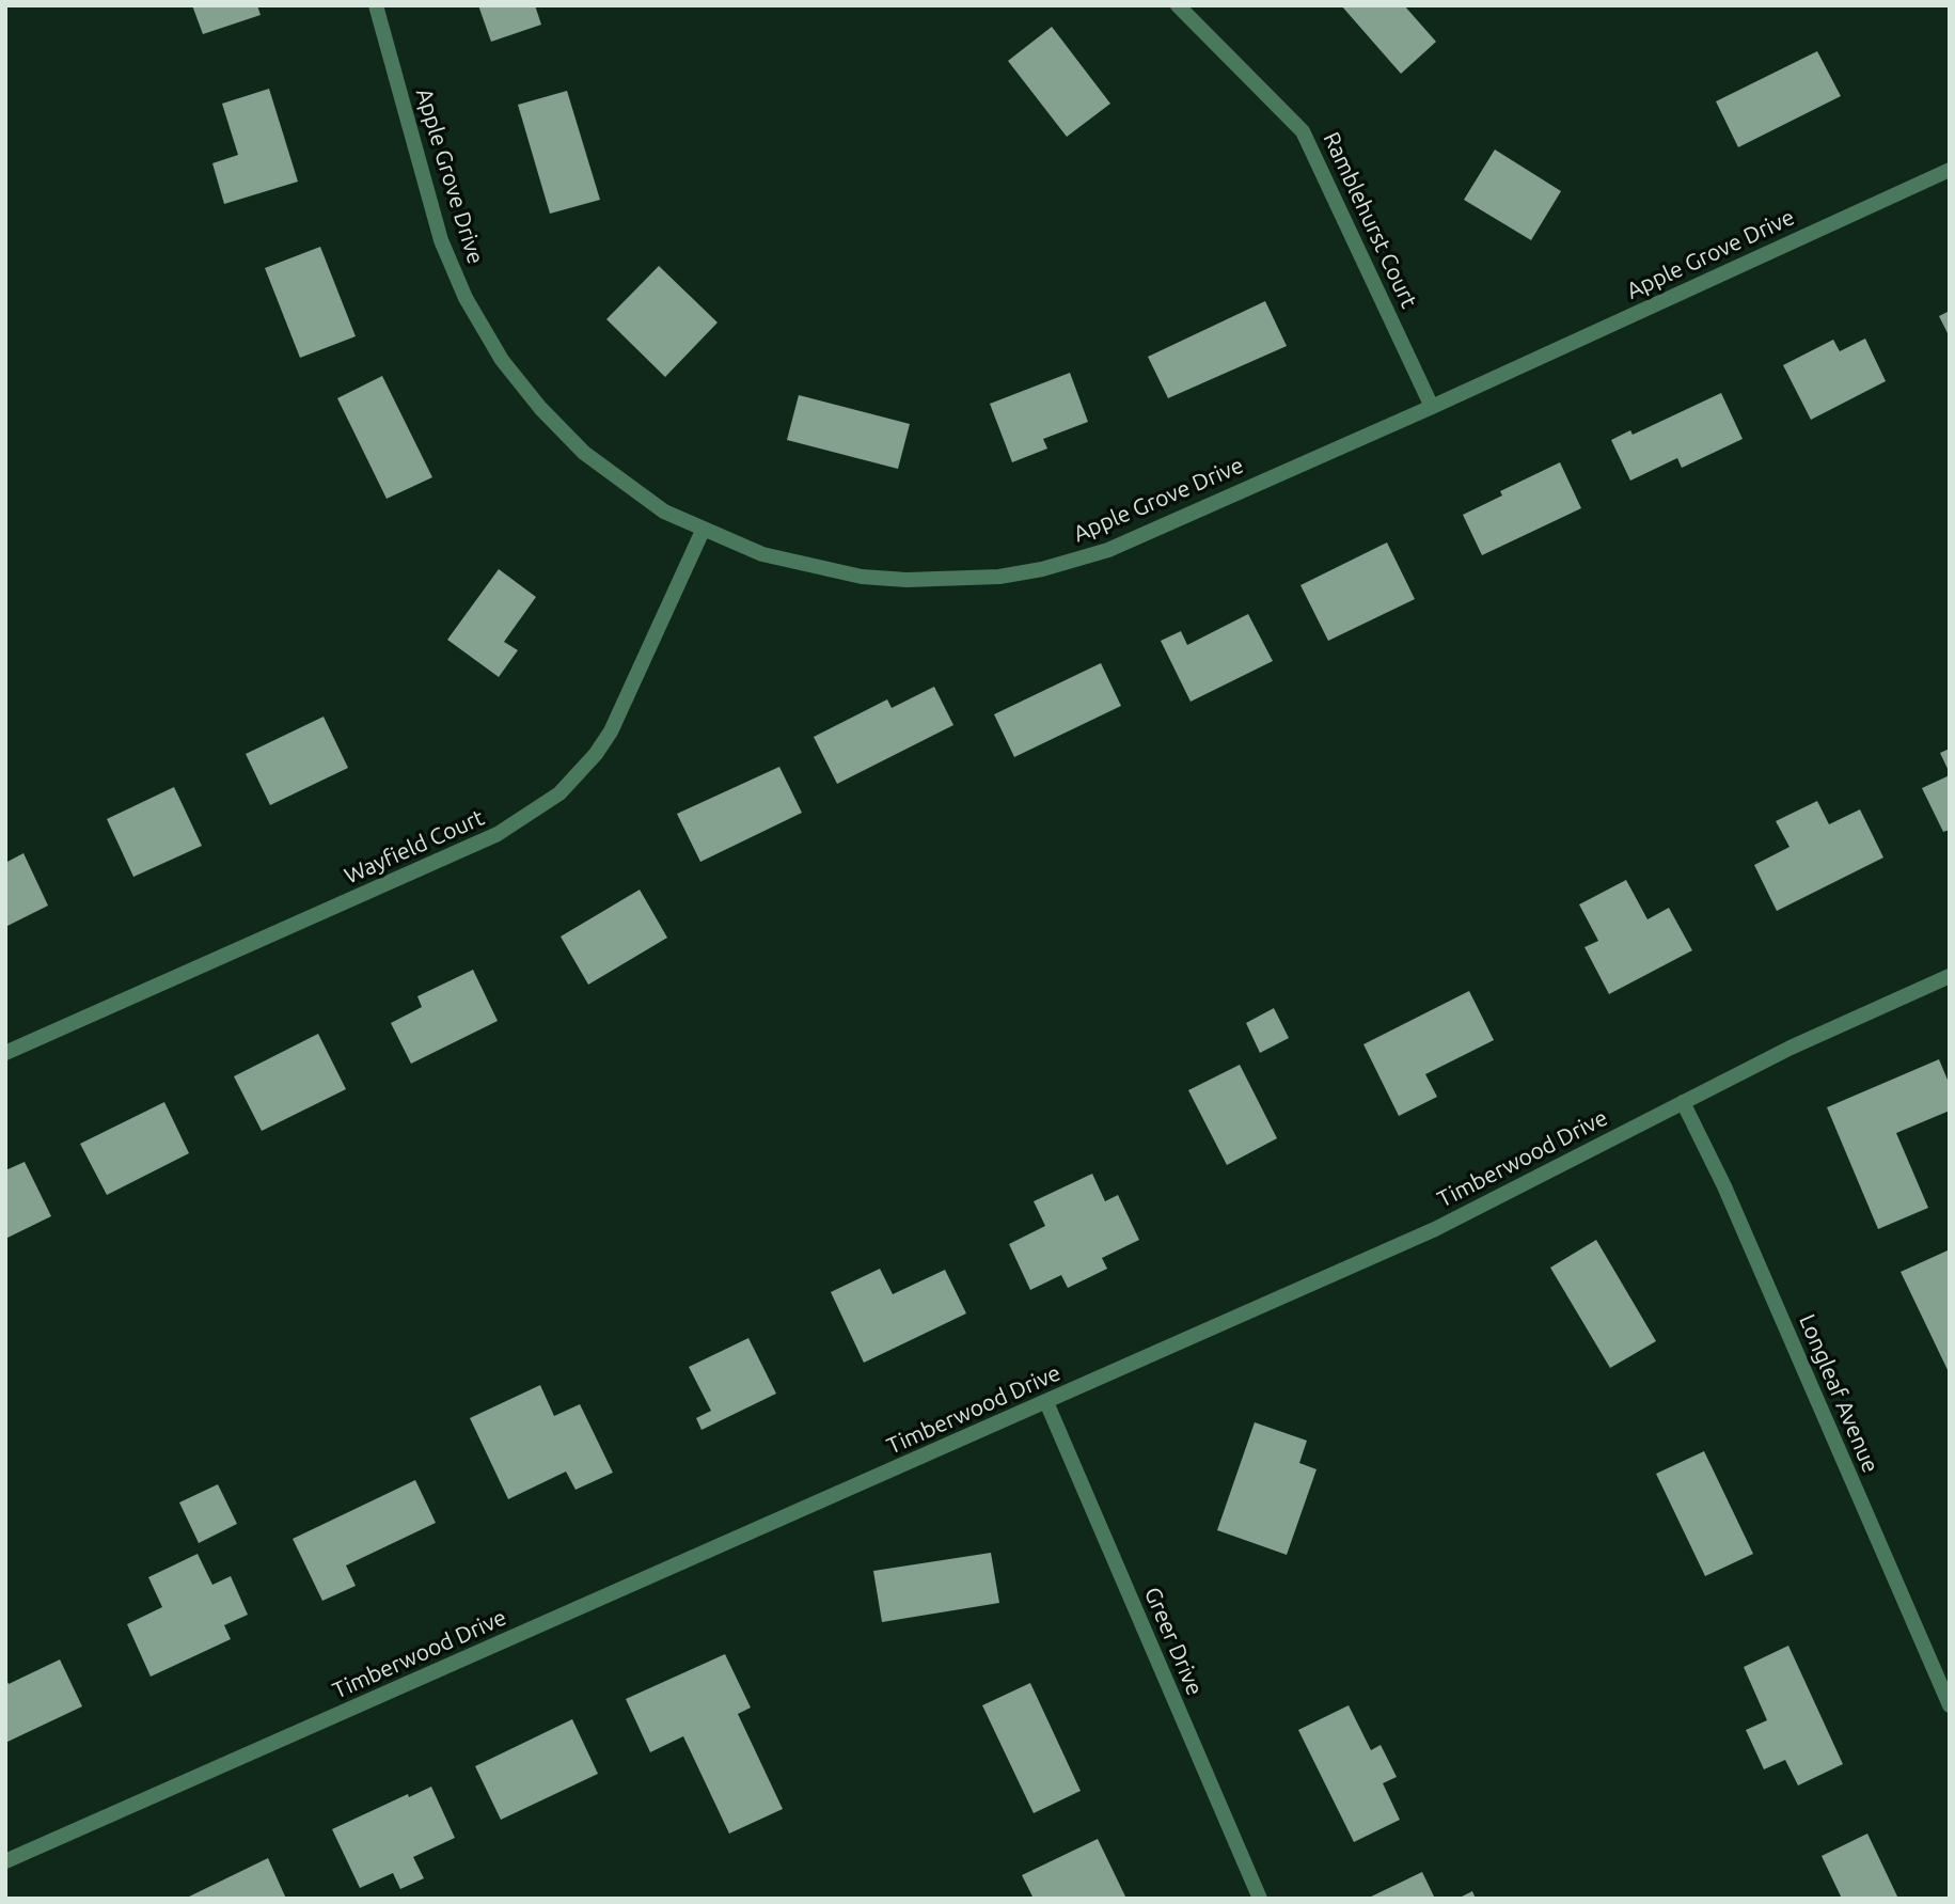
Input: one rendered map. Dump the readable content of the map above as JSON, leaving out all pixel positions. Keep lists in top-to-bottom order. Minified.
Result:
{"streets":{"street":["Apple Grove Drive","Ramblehurst Court","Wayfield Court","Timberwood Drive","Longleaf Avenue","Greer Drive"]},"crossings":[["Apple Grove Drive","Ramblehurst Court"],["Apple Grove Drive","Wayfield Court"],["Timberwood Drive","Longleaf Avenue"],["Timberwood Drive","Greer Drive"]]}
